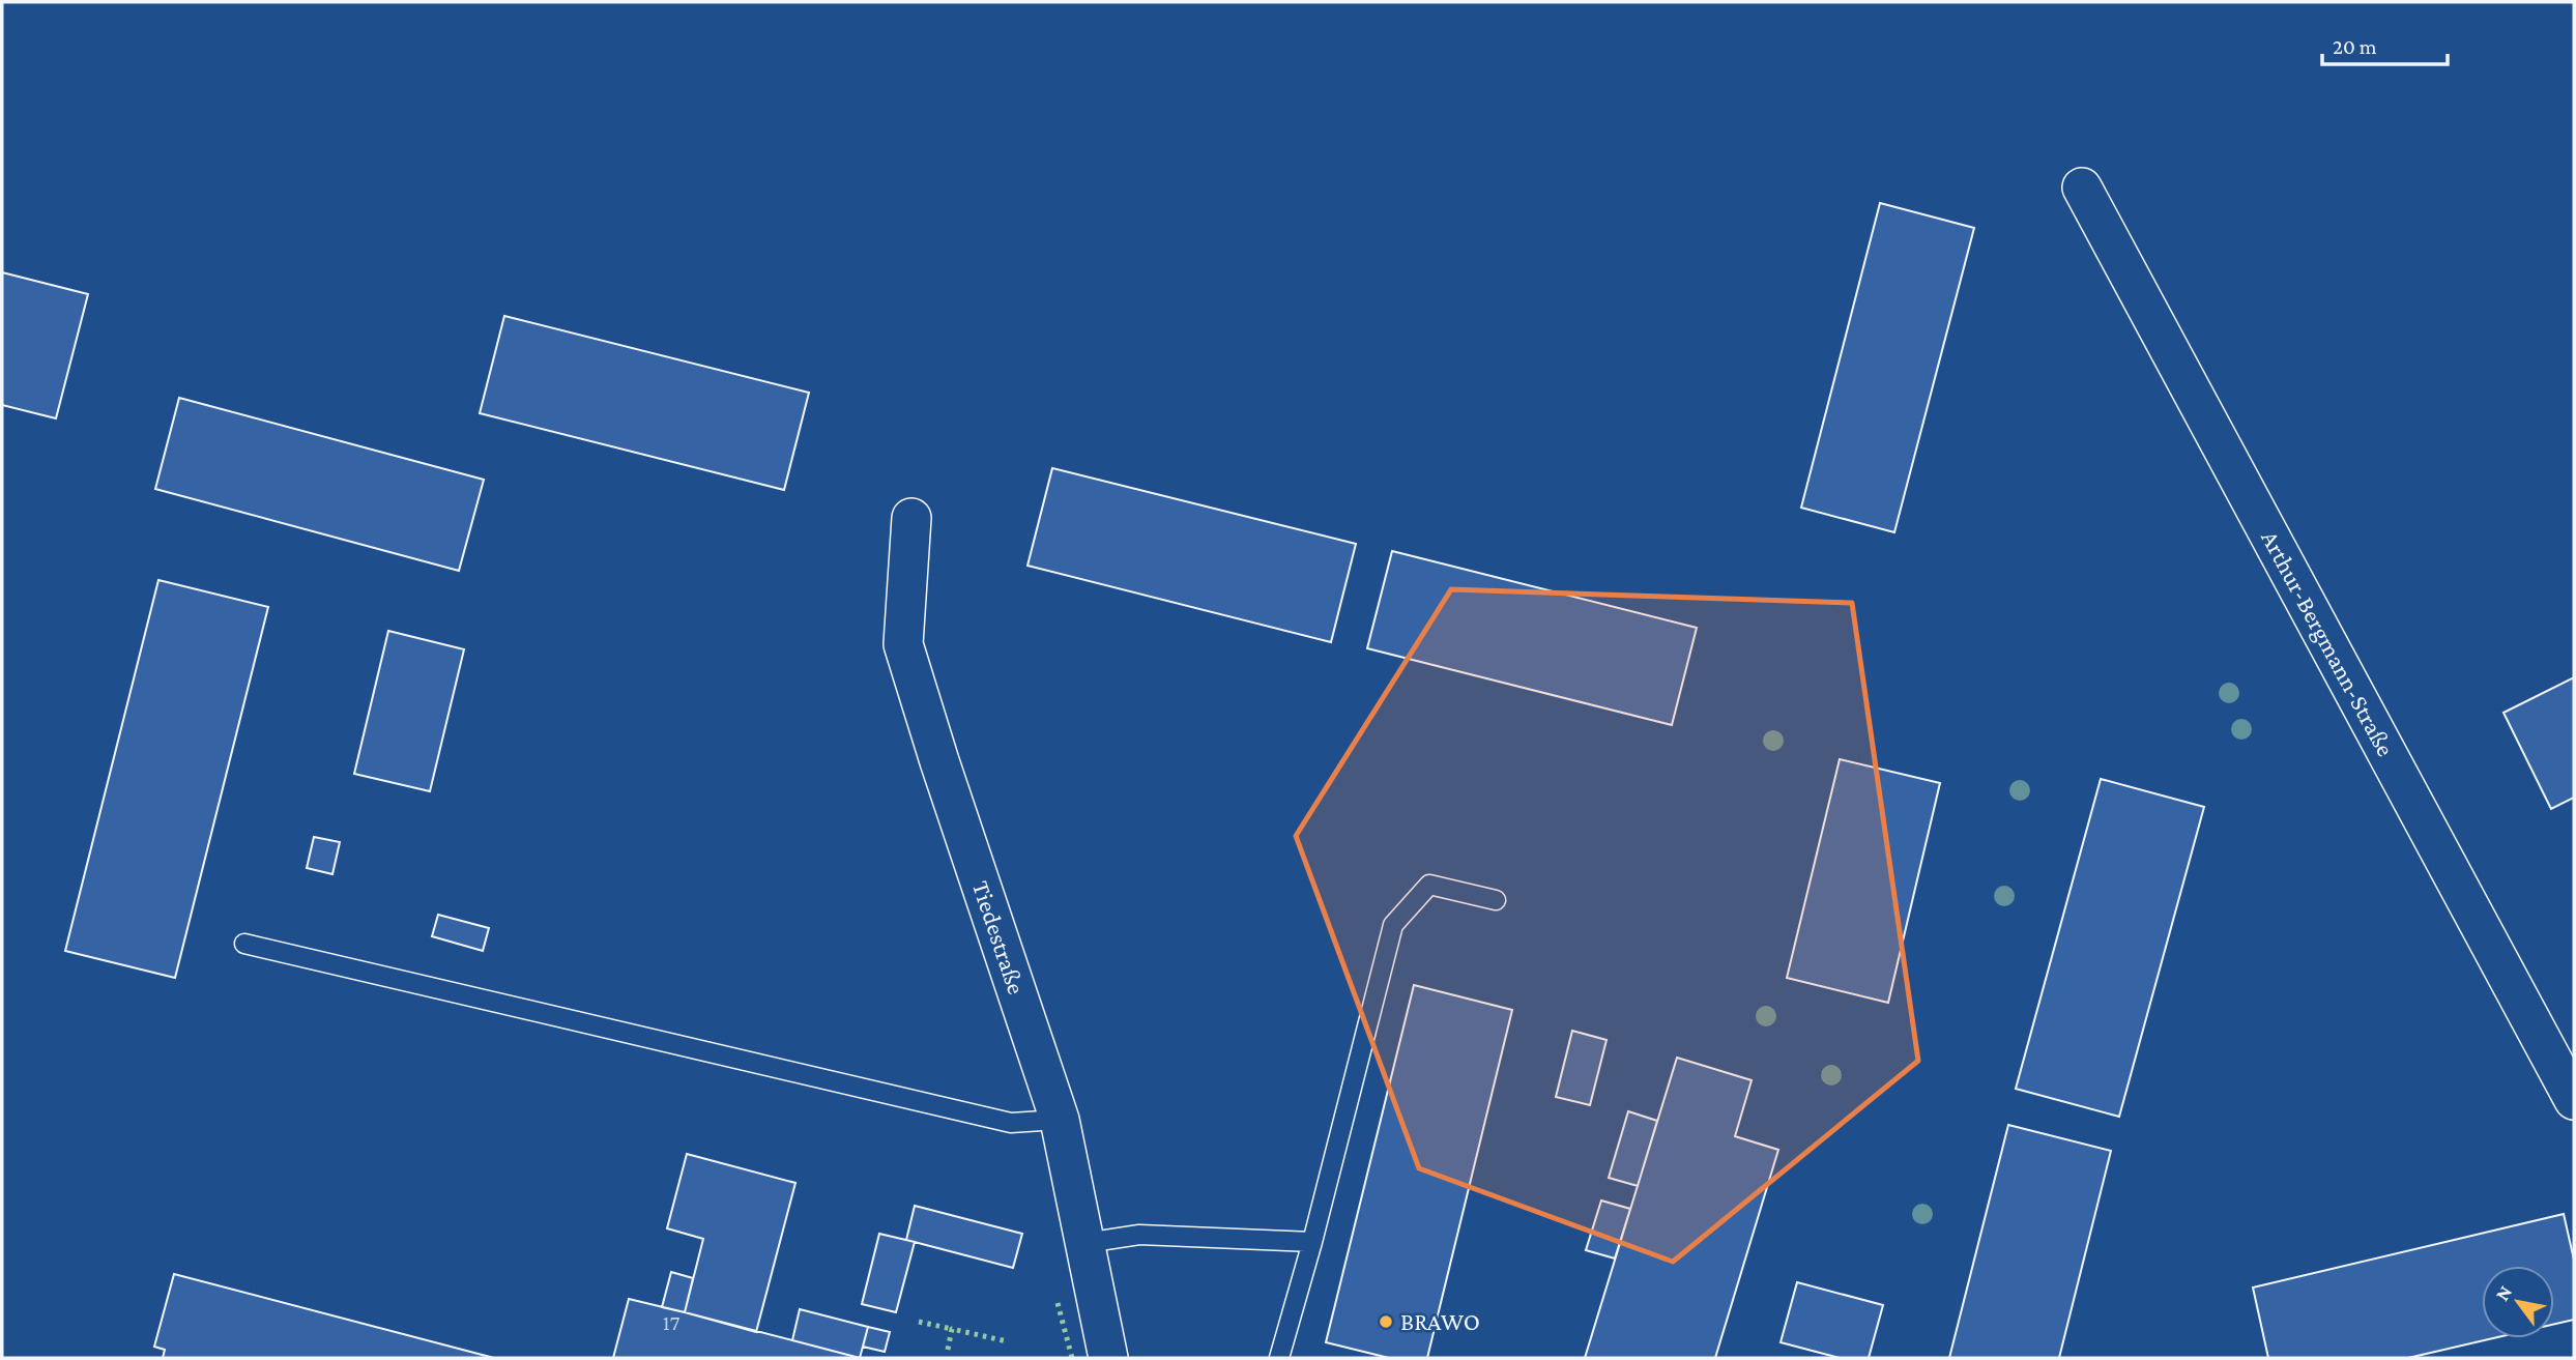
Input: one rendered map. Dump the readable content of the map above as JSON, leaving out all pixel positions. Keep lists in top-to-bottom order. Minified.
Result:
{"streets":{"street":["Arthur-Bergmann-Straße","Tiedestraße"]},"places":["BRAWO"],"house_numbers":["17"],"scale_bar":"20 m","north":"top left"}
